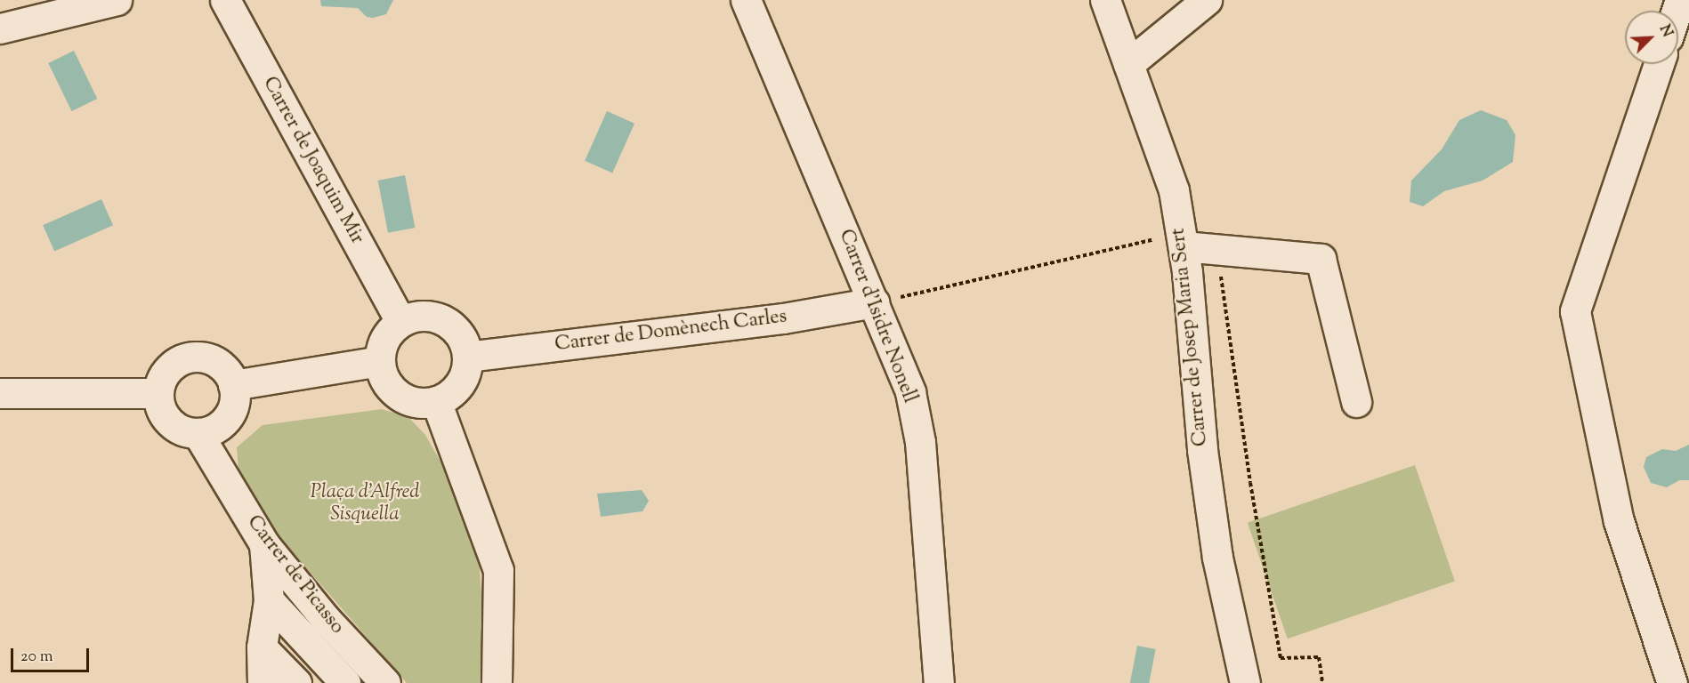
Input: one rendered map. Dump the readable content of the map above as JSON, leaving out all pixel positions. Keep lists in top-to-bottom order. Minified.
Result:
{"streets":{"street":["Carrer de Joaquim Mir","Carrer d'Isidre Nonell","Carrer de Domènech Carles","Carrer de Josep Maria Sert","Carrer de Picasso"]},"crossings":[["Carrer de Joaquim Mir","Carrer de Domènech Carles"],["Carrer d'Isidre Nonell","Carrer de Domènech Carles"]],"parks":["Plaça d'Alfred Sisquella"],"scale_bar":"20 m","north":"top right"}
